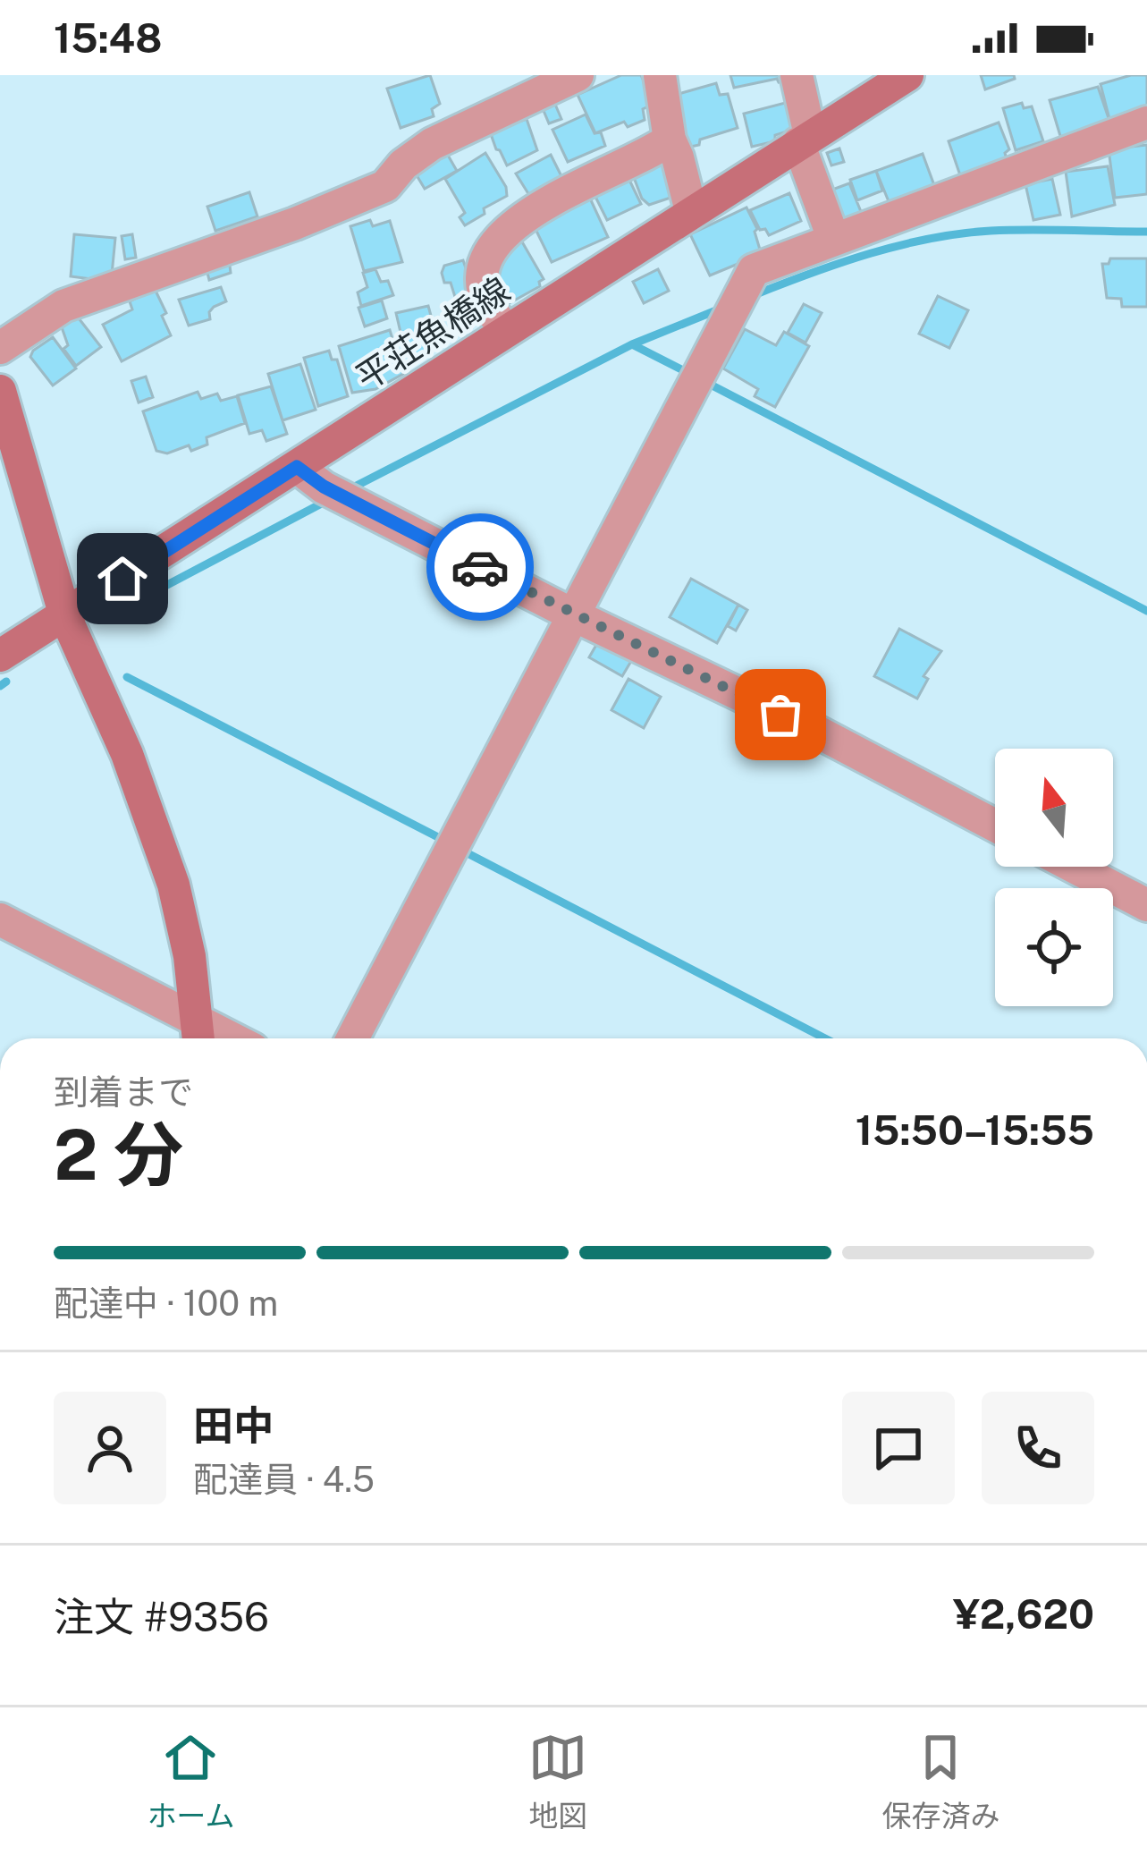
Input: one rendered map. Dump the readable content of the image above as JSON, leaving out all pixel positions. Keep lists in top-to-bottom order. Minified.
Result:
{"streets":{"main road":["平荘魚橋線"]},"north":"top","page":{"status":"15:48","heading":["2 分","到着まで","15:50–15:55"],"panel":["田中","配達員 · 4.5","注文 #9356","¥2,620"],"bar":"配達中 · 100 m","tabs":["ホーム","地図","保存済み"]}}
